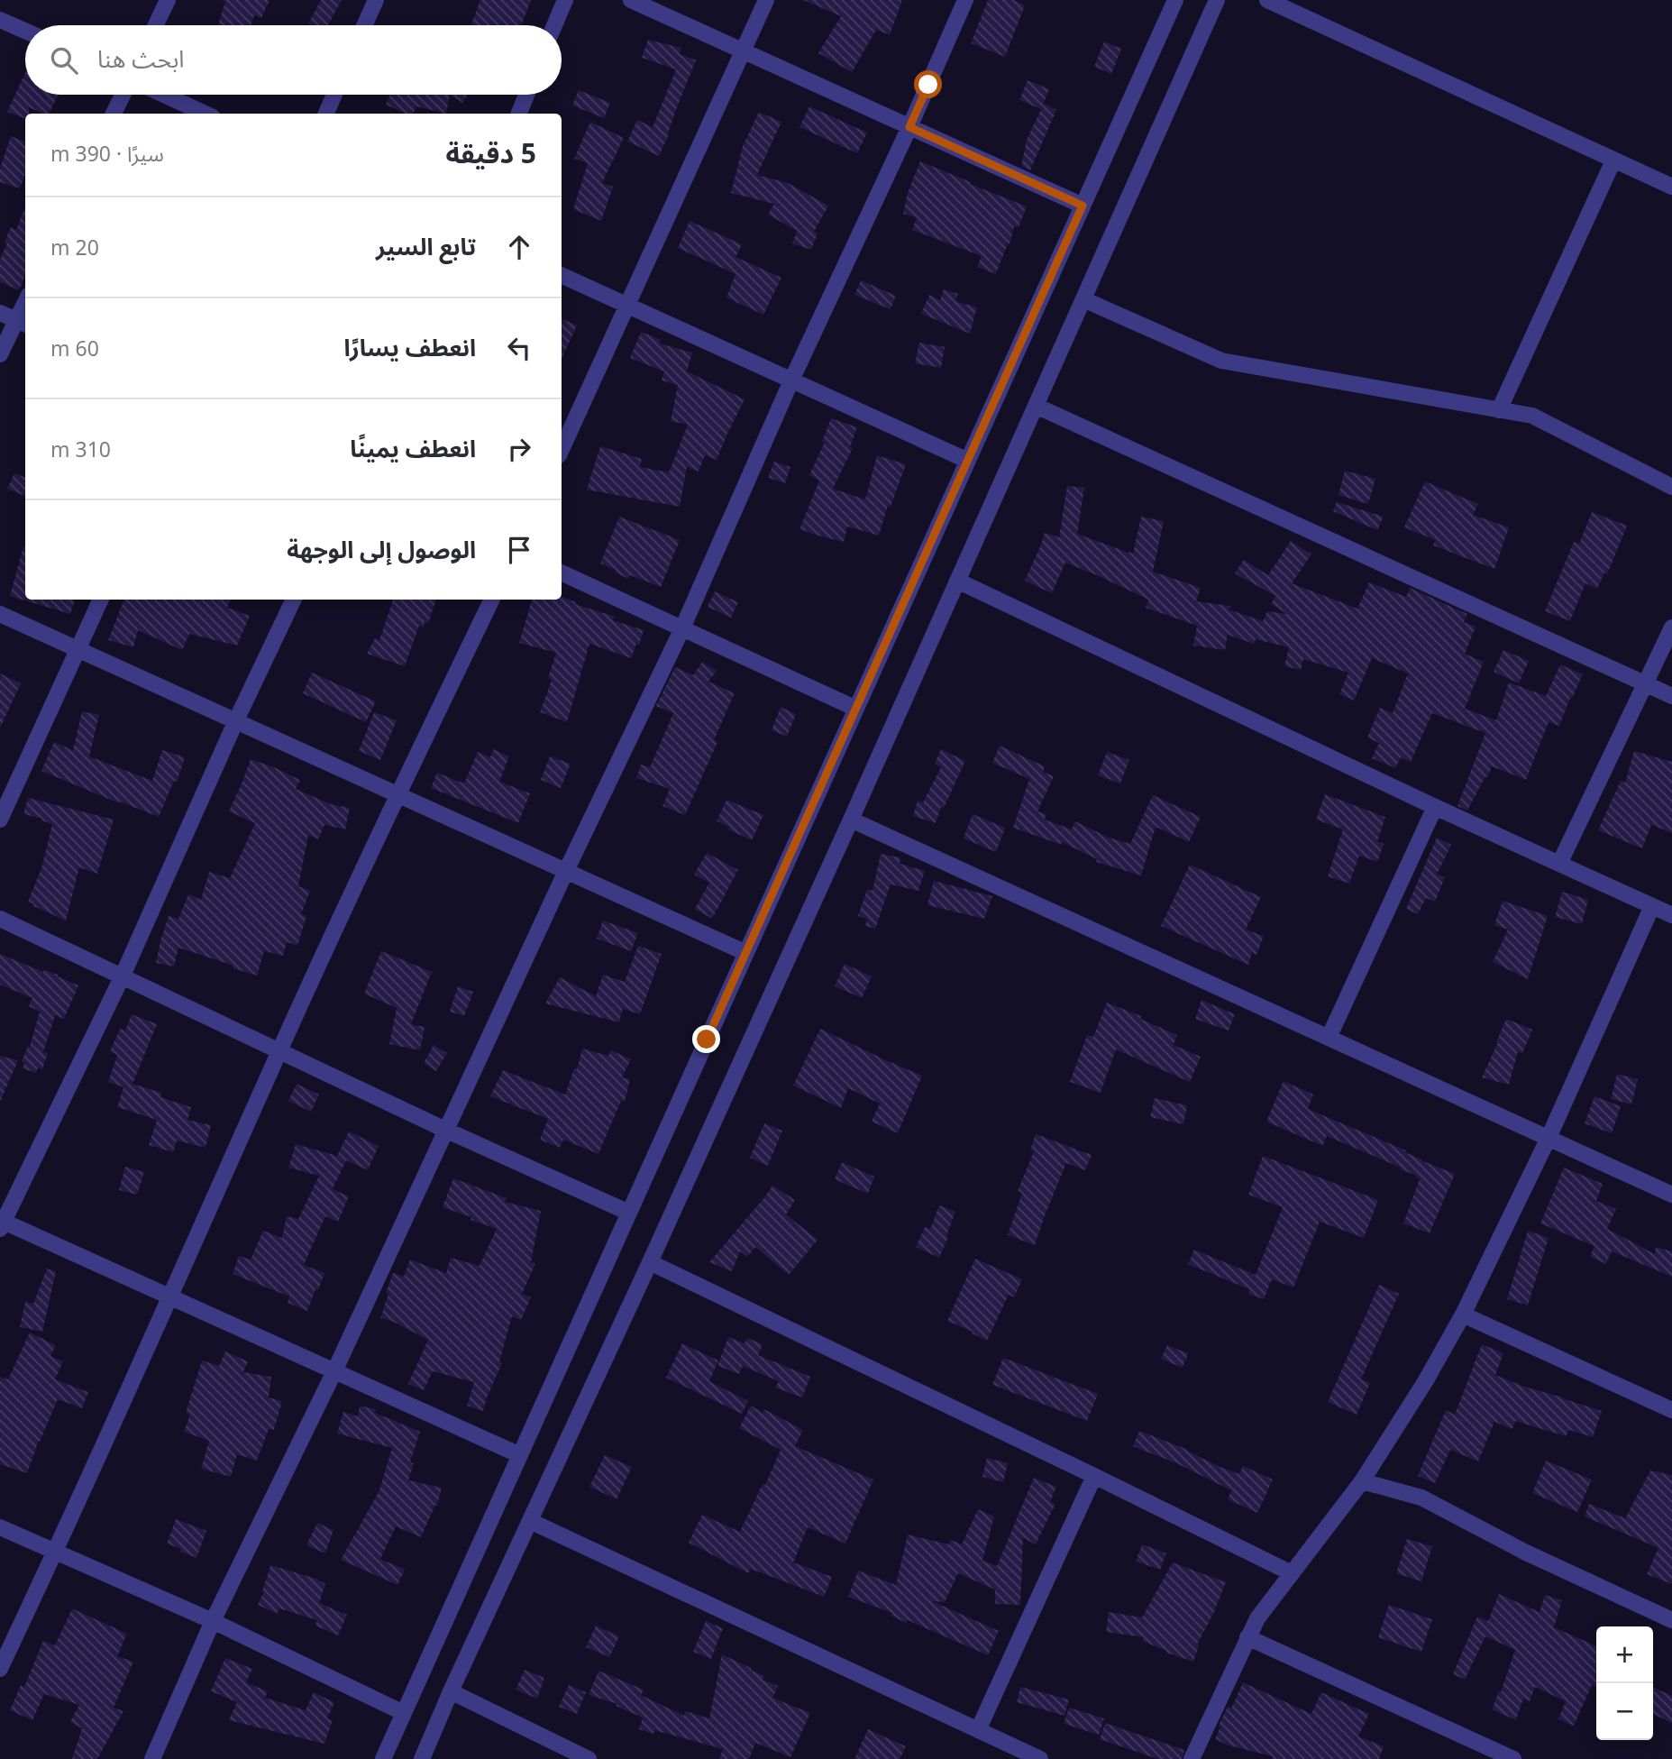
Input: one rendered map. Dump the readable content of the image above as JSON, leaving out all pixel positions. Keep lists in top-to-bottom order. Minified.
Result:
{"page":{"search":"ابحث هنا","heading":["5 دقيقة","سيرًا · 390 m"],"list":[["تابع السير","20 m"],["انعطف يسارًا","60 m"],["انعطف يمينًا","310 m"],"الوصول إلى الوجهة"],"map_buttons":["+","−"]}}
